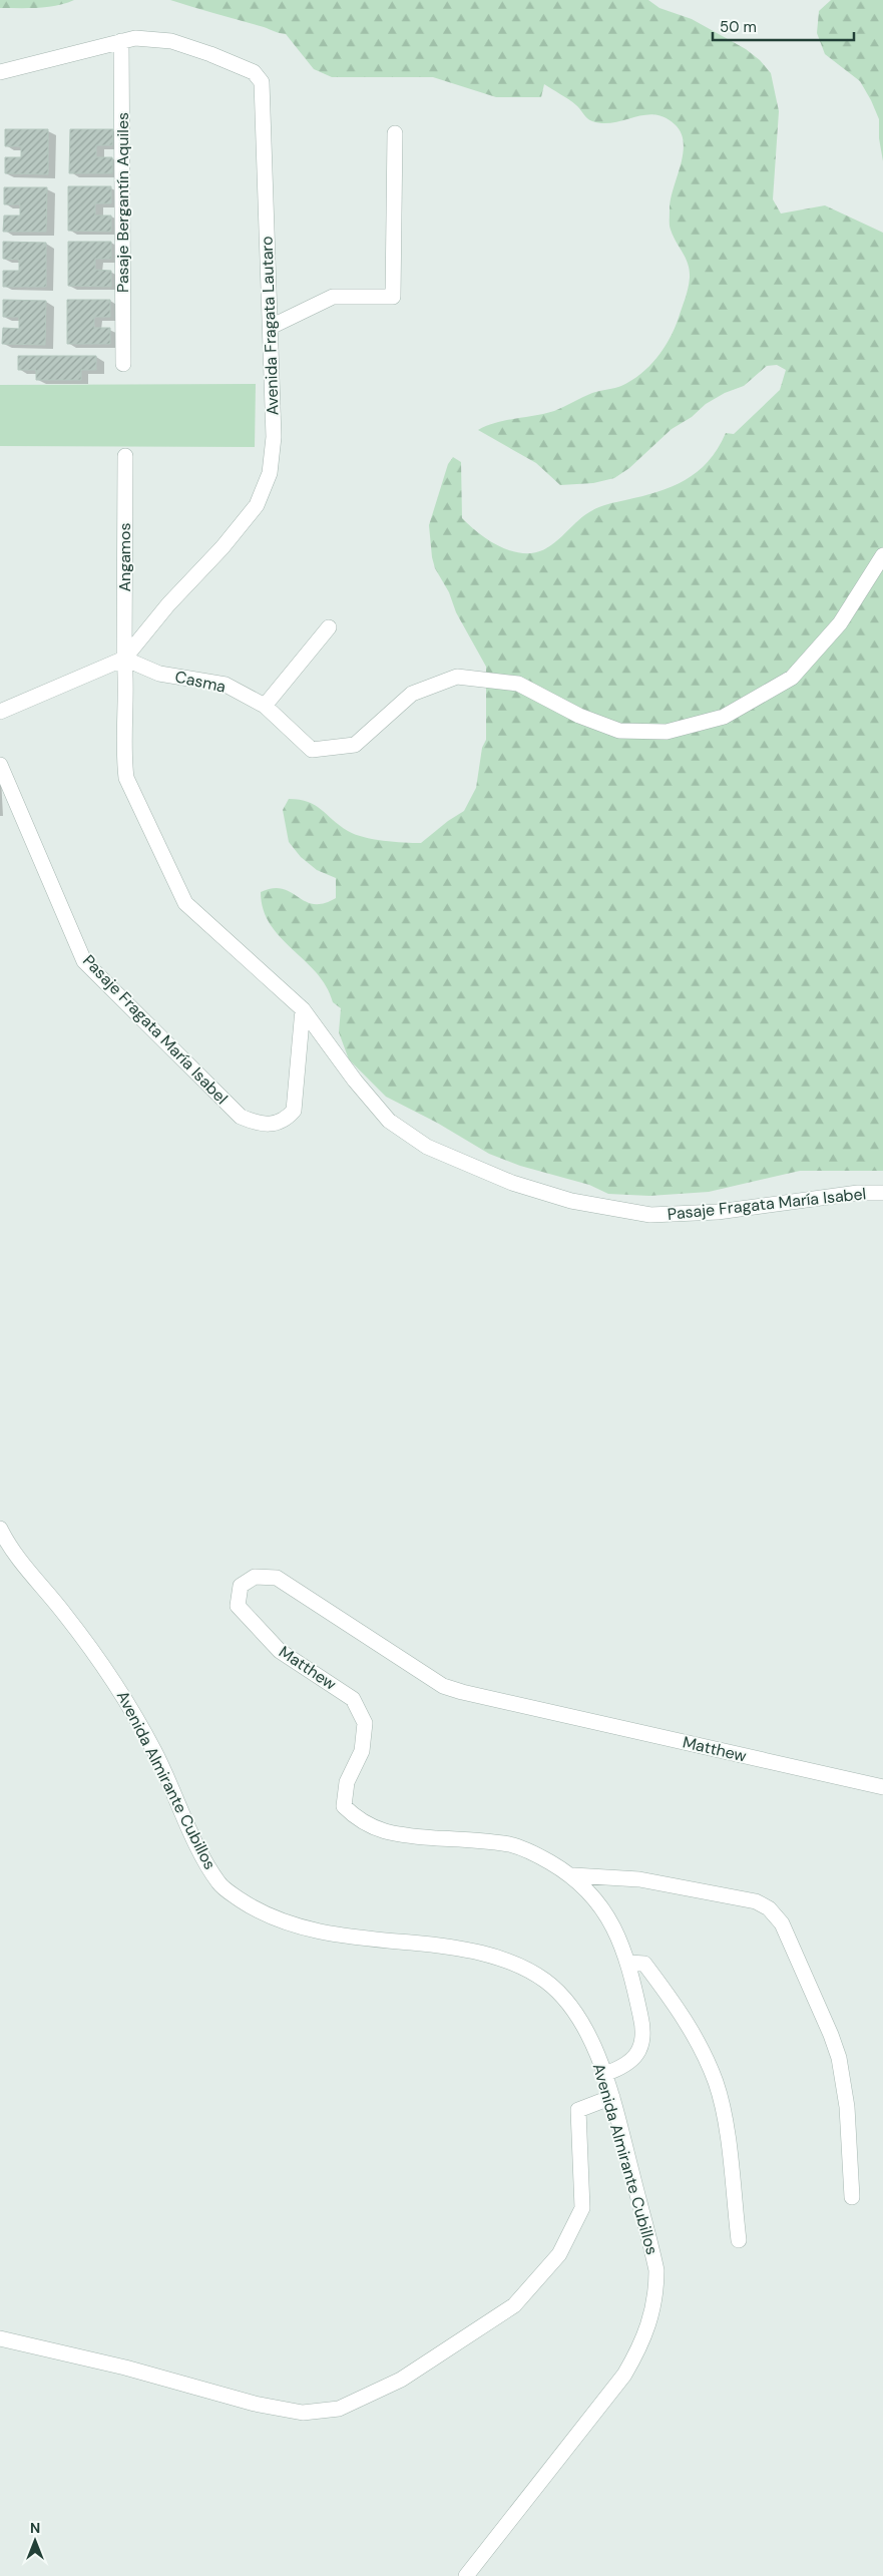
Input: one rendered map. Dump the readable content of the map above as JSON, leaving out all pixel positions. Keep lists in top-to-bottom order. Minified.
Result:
{"streets":{"street":["Pasaje Bergantín Aquiles","Avenida Fragata Lautaro","Angamos","Casma","Pasaje Fragata María Isabel","Matthew","Avenida Almirante Cubillos"]},"crossings":[["Pasaje Bergantín Aquiles","Avenida Fragata Lautaro"],["Avenida Fragata Lautaro","Angamos"],["Avenida Fragata Lautaro","Casma"],["Avenida Fragata Lautaro","Pasaje Fragata María Isabel"],["Angamos","Casma"],["Angamos","Pasaje Fragata María Isabel"],["Casma","Pasaje Fragata María Isabel"],["Matthew","Avenida Almirante Cubillos"]],"scale_bar":"50 m","north":"top"}
